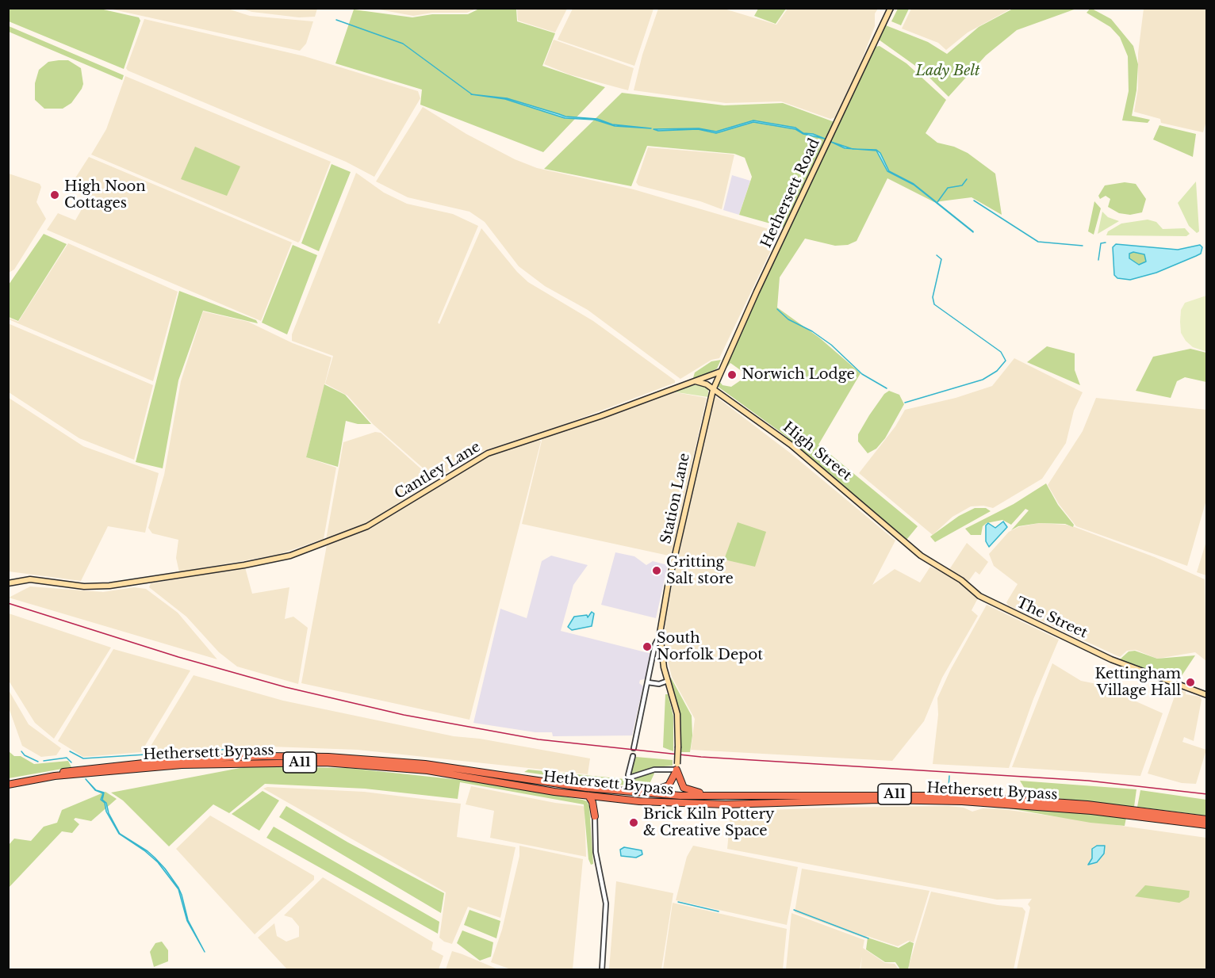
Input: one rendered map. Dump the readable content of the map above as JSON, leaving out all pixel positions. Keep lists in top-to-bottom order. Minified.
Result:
{"streets":{"highway":["Hethersett Bypass","A11"],"street":["Hethersett Road","High Street","Cantley Lane","Station Lane","The Street"]},"crossings":[["Hethersett Road","High Street"],["Hethersett Road","Cantley Lane"],["Hethersett Road","Station Lane"],["High Street","Station Lane"],["High Street","The Street"],["Station Lane","A11"],["Hethersett Bypass","A11"]],"parks":["Lady Belt"],"places":["High Noon Cottages","Norwich Lodge","Gritting Salt store","South Norfolk Depot","Kettingham Village Hall","Brick Kiln Pottery & Creative Space"]}
